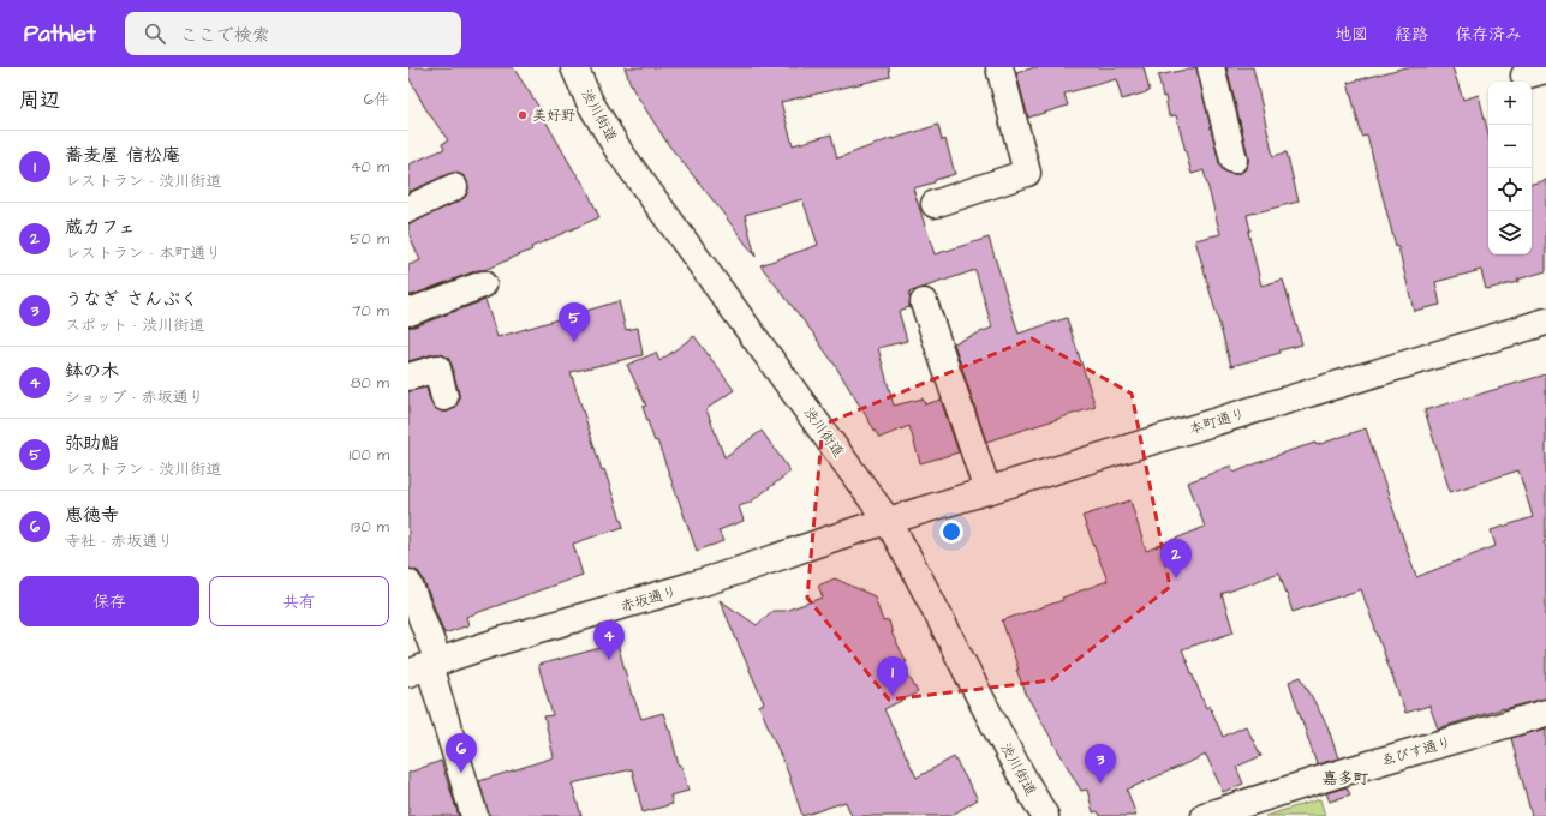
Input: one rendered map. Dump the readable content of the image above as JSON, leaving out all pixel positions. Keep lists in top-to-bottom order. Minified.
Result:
{"streets":{"main road":["渋川街道","本町通り","赤坂通り","ゑびす通り"]},"crossings":[["渋川街道","本町通り"],["渋川街道","赤坂通り"],["本町通り","赤坂通り"]],"districts":["嘉多町"],"places":["美好野"],"page":{"header":"Pathlet","search":"ここで検索","nav":["地図","経路","保存済み"],"heading":["周辺","6件"],"map_buttons":["+","−"],"list":[{"mark":"1","name":"蕎麦屋 信松庵","note":"レストラン · 渋川街道","value":"40 m"},{"mark":"2","name":"蔵カフェ","note":"レストラン · 本町通り","value":"50 m"},{"mark":"3","name":"うなぎ さんぷく","note":"スポット · 渋川街道","value":"70 m"},{"mark":"4","name":"鉢の木","note":"ショップ · 赤坂通り","value":"80 m"},{"mark":"5","name":"弥助鮨","note":"レストラン · 渋川街道","value":"100 m"},{"mark":"6","name":"恵徳寺","note":"寺社 · 赤坂通り","value":"130 m"}],"pins":["5","2","4","1","6","3"],"buttons":["保存","共有"]}}
